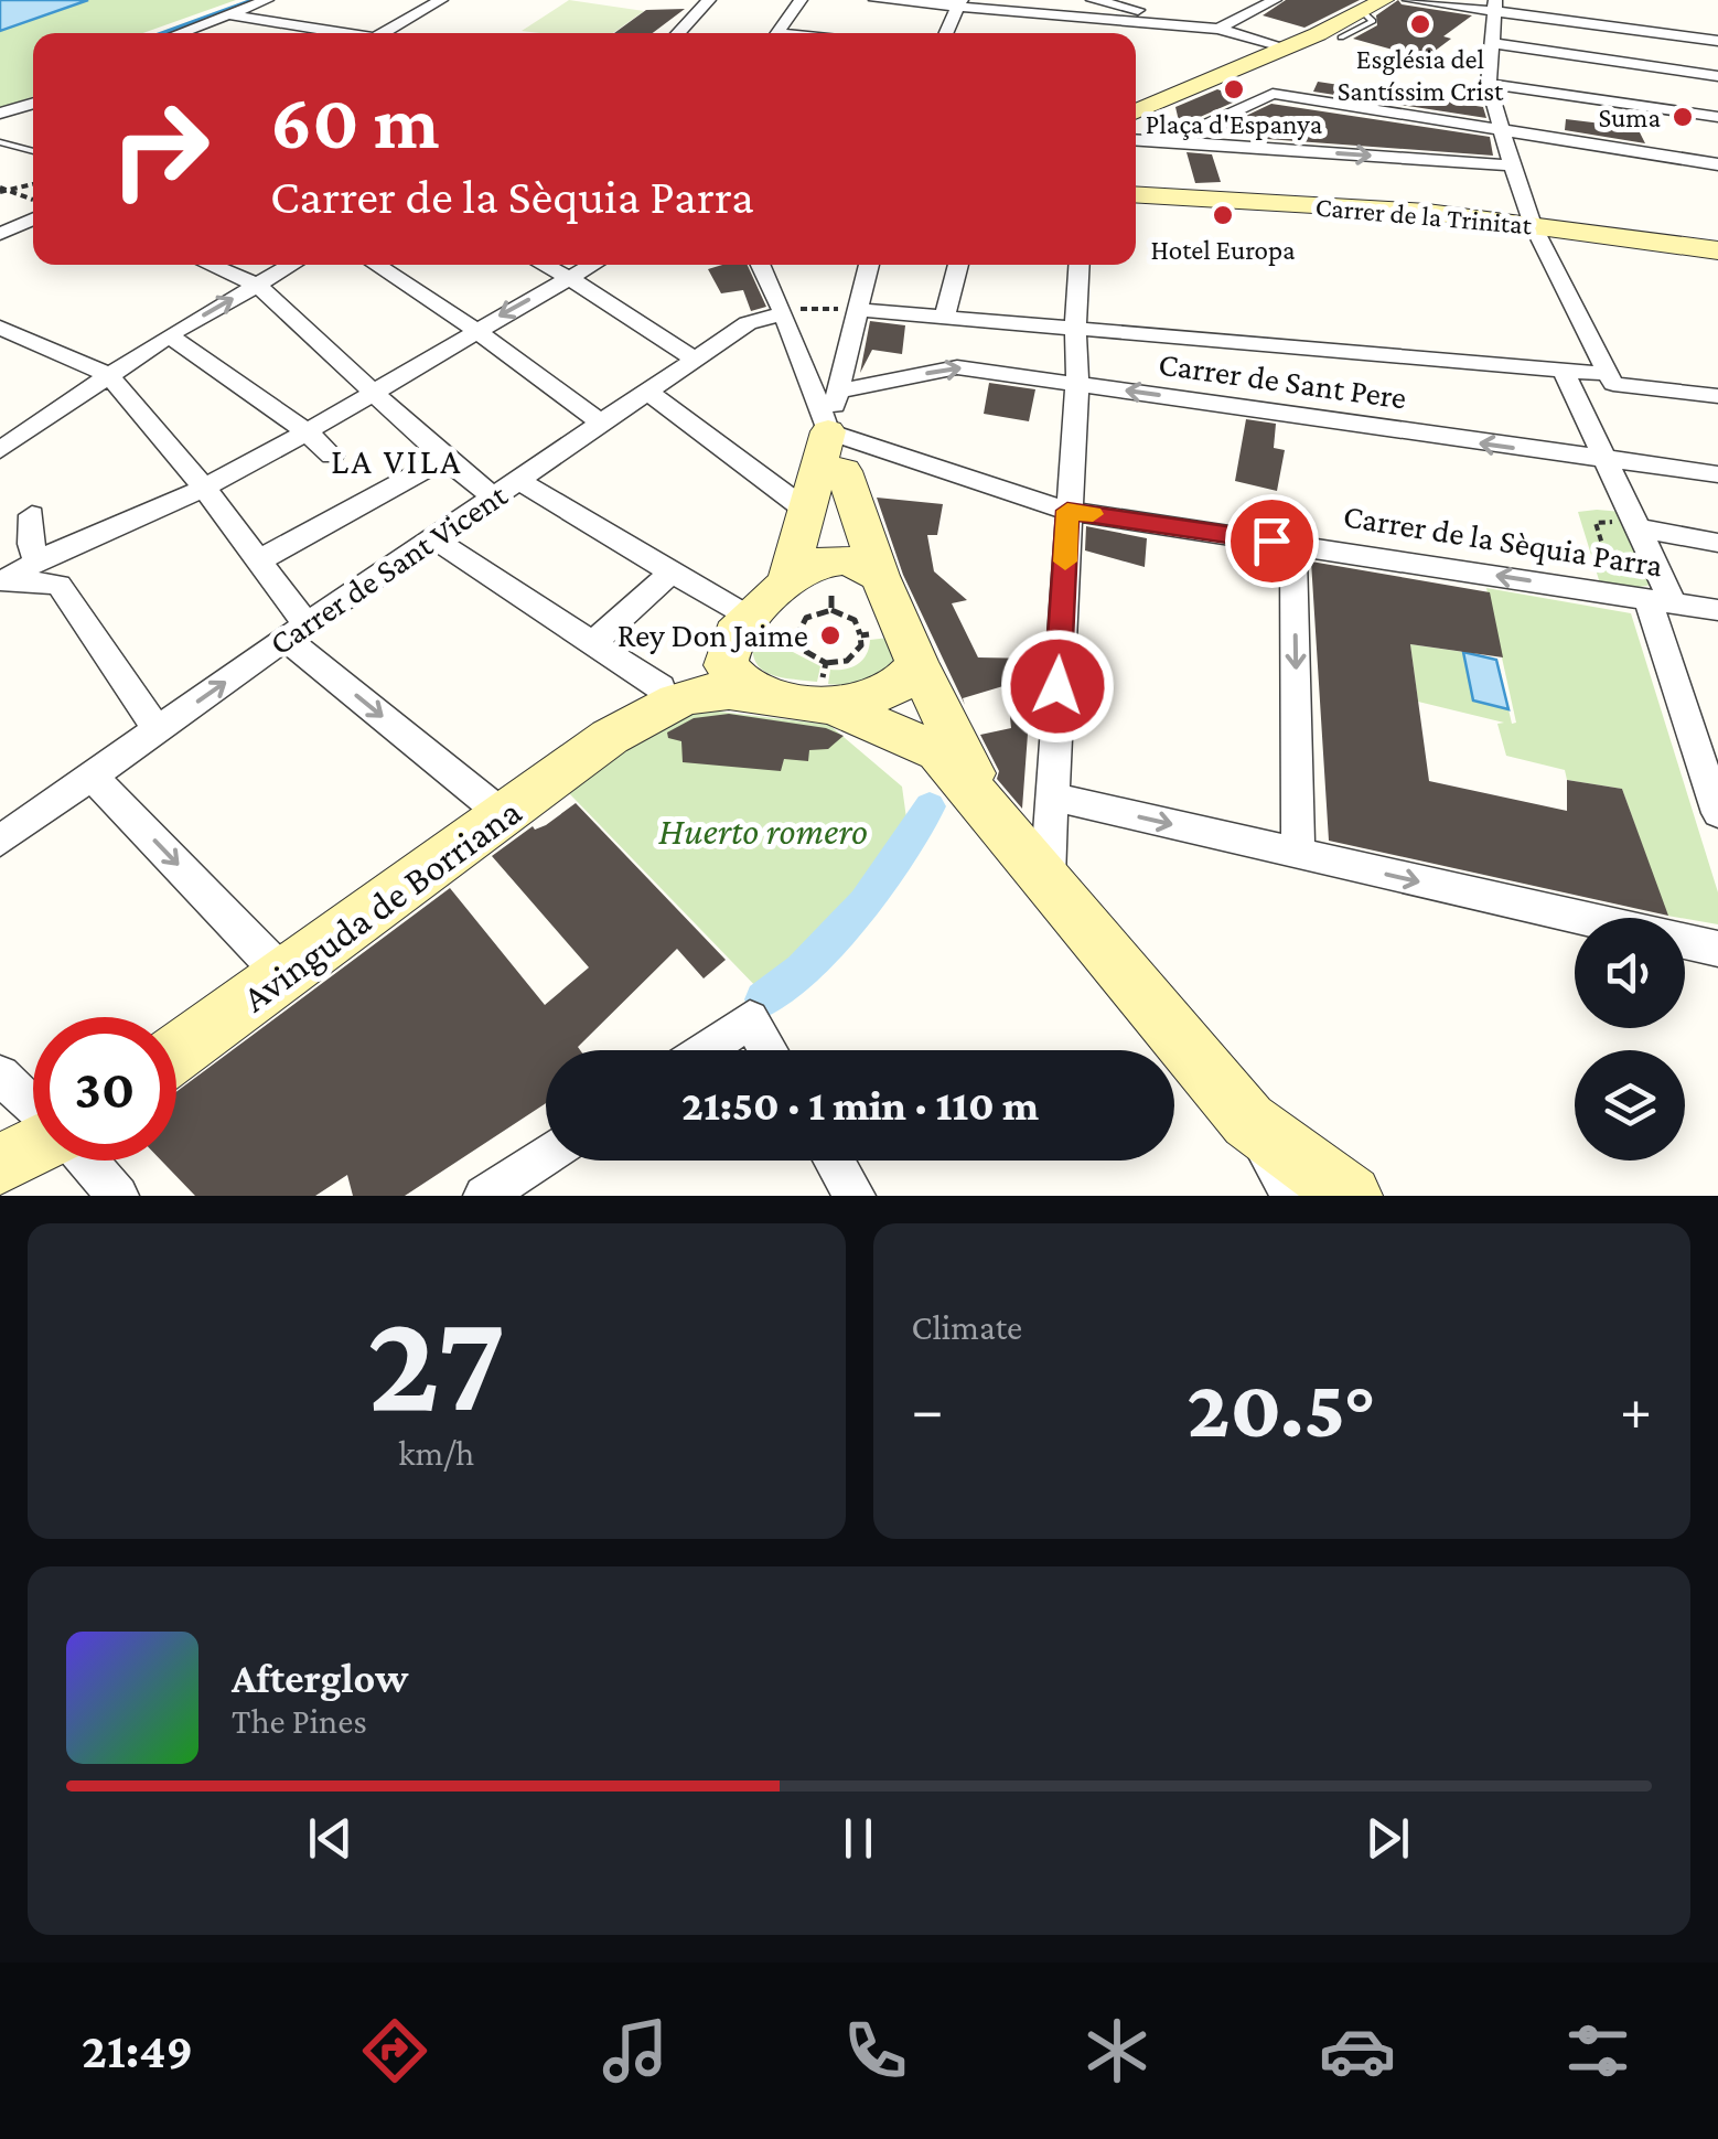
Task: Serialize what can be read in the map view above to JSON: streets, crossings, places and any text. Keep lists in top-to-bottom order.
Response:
{
  "streets": {
    "street": [
      "Carrer de la Trinitat",
      "Carrer de Sant Pere",
      "Carrer de la Sèquia Parra",
      "Carrer de Sant Vicent",
      "Avinguda de Borriana"
    ]
  },
  "districts": ["LA VILA"],
  "parks": ["Huerto romero"],
  "places": [
    "Església del Santíssim Crist",
    "Plaça d'Espanya",
    "Suma",
    "Hotel Europa",
    "Rey Don Jaime"
  ],
  "page": {
    "turn": ["60 m", "Carrer de la Sèquia Parra"],
    "limit": "30",
    "trip": "21:50 · 1 min · 110 m",
    "tile": [
      ["27", "km/h"],
      "Climate"
    ],
    "heat": ["−", "20.5°", "+"],
    "song": ["Afterglow", "The Pines"],
    "tabs": "21:49"
  }
}
